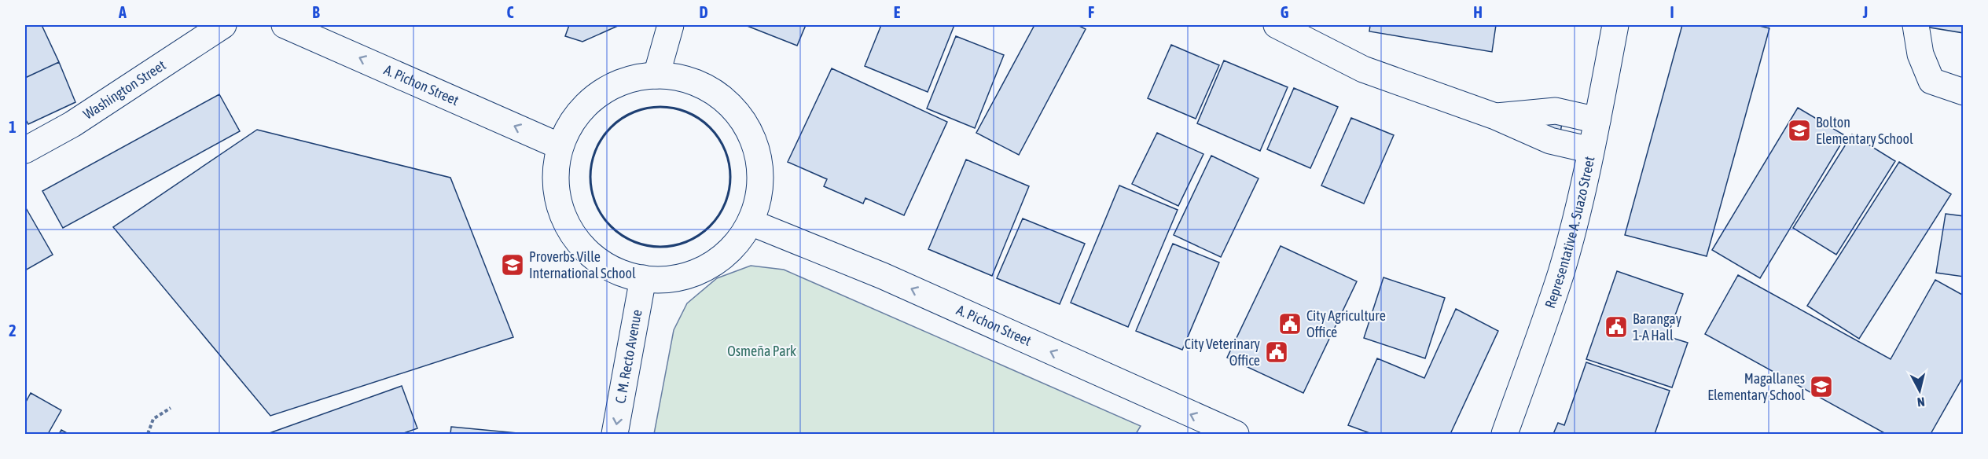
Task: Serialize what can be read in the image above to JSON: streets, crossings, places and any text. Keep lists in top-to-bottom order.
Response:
{
  "streets": {
    "main road": [
      "A. Pichon Street",
      "Washington Street",
      "Representative A. Suazo Street",
      "C. M. Recto Avenue"
    ]
  },
  "one_way": ["A. Pichon Street", "C. M. Recto Avenue"],
  "parks": ["Osmeña Park"],
  "places": {
    "school or university": ["Bolton Elementary School", "Proverbs Ville International School", "Magallanes Elementary School"],
    "public building": ["City Agriculture Office", "Barangay 1-A Hall", "City Veterinary Office"]
  },
  "north": "bottom",
  "grid": {
    "columns": [
      "A",
      "B",
      "C",
      "D",
      "E",
      "F",
      "G",
      "H",
      "I",
      "J"
    ],
    "rows": ["1", "2"]
  }
}
